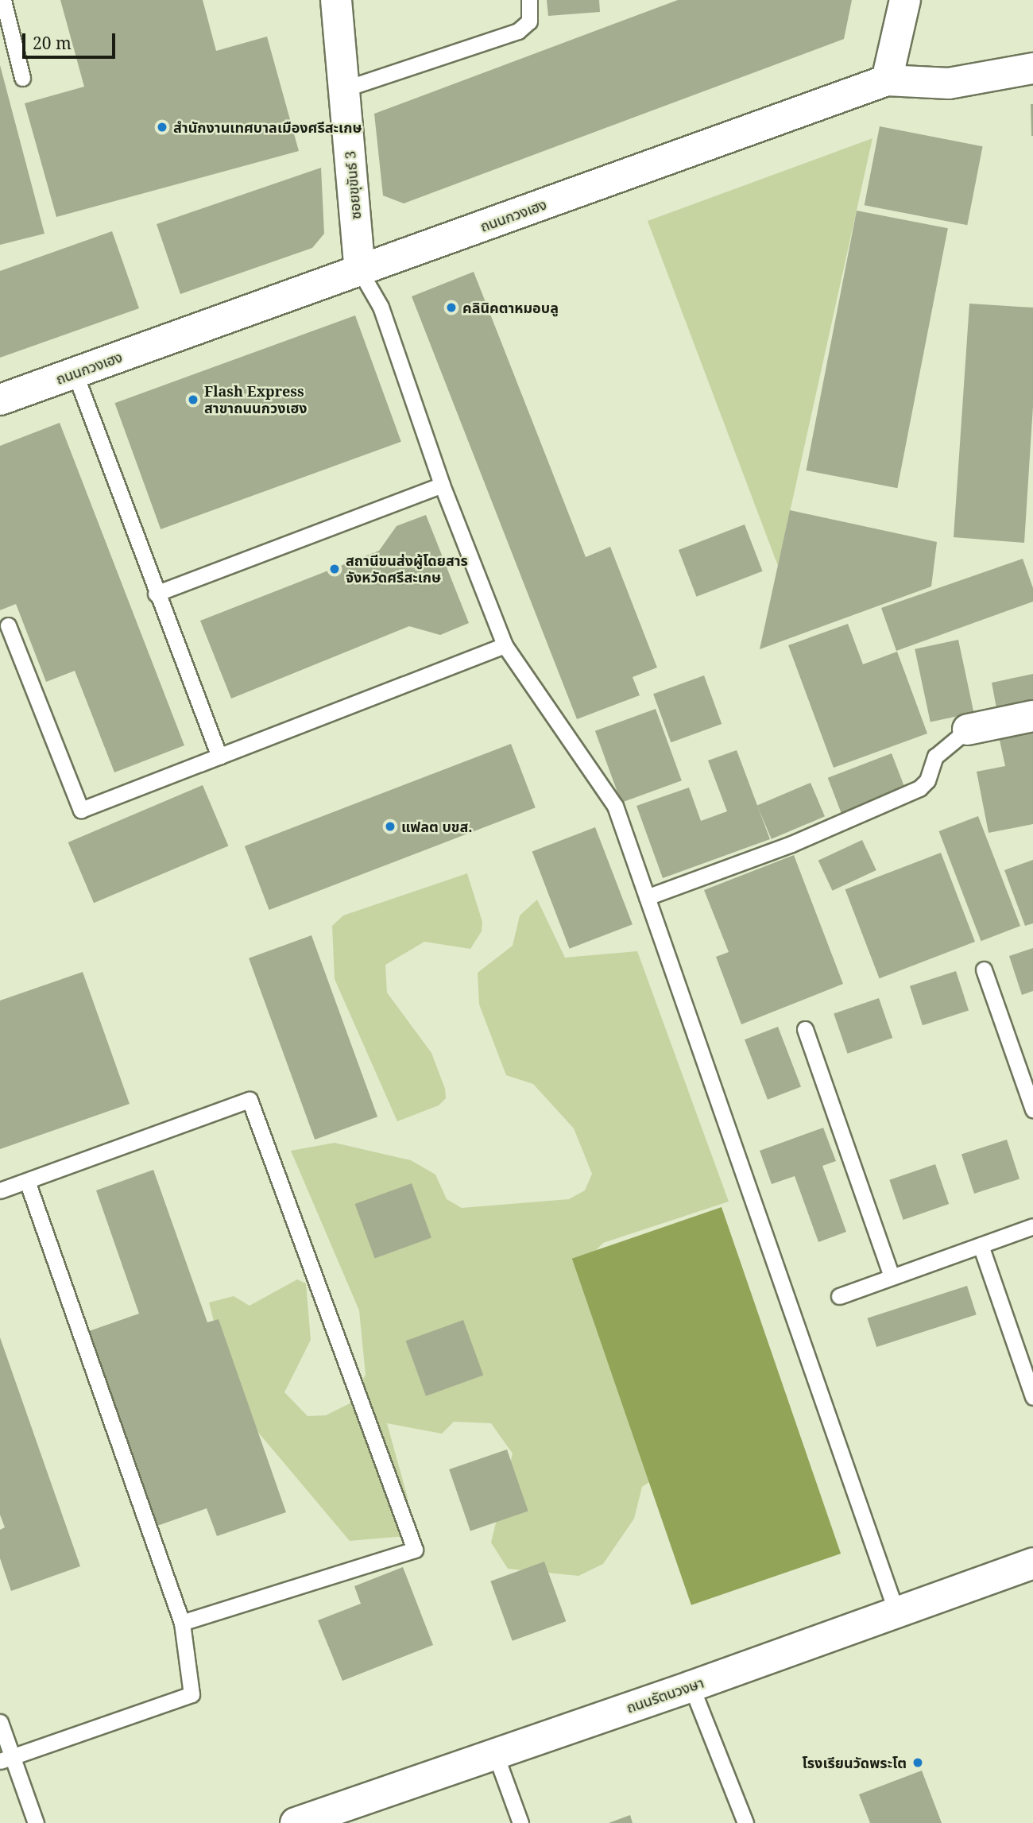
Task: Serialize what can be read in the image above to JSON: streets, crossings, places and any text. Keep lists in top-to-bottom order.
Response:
{
  "streets": {
    "street": ["ซอยขุขันธ์ 3", "ถนนกวงเฮง", "ถนนรัตนวงษา"]
  },
  "crossings": [
    ["ซอยขุขันธ์ 3", "ถนนกวงเฮง"]
  ],
  "places": [
    "สำนักงานเทศบาลเมืองศรีสะเกษ",
    "คลินิคตาหมอบลู",
    "Flash Express สาขาถนนกวงเฮง",
    "สถานีขนส่งผู้โดยสาร จังหวัดศรีสะเกษ",
    "แฟลต บขส.",
    "โรงเรียนวัดพระโต"
  ],
  "scale_bar": "20 m"
}
